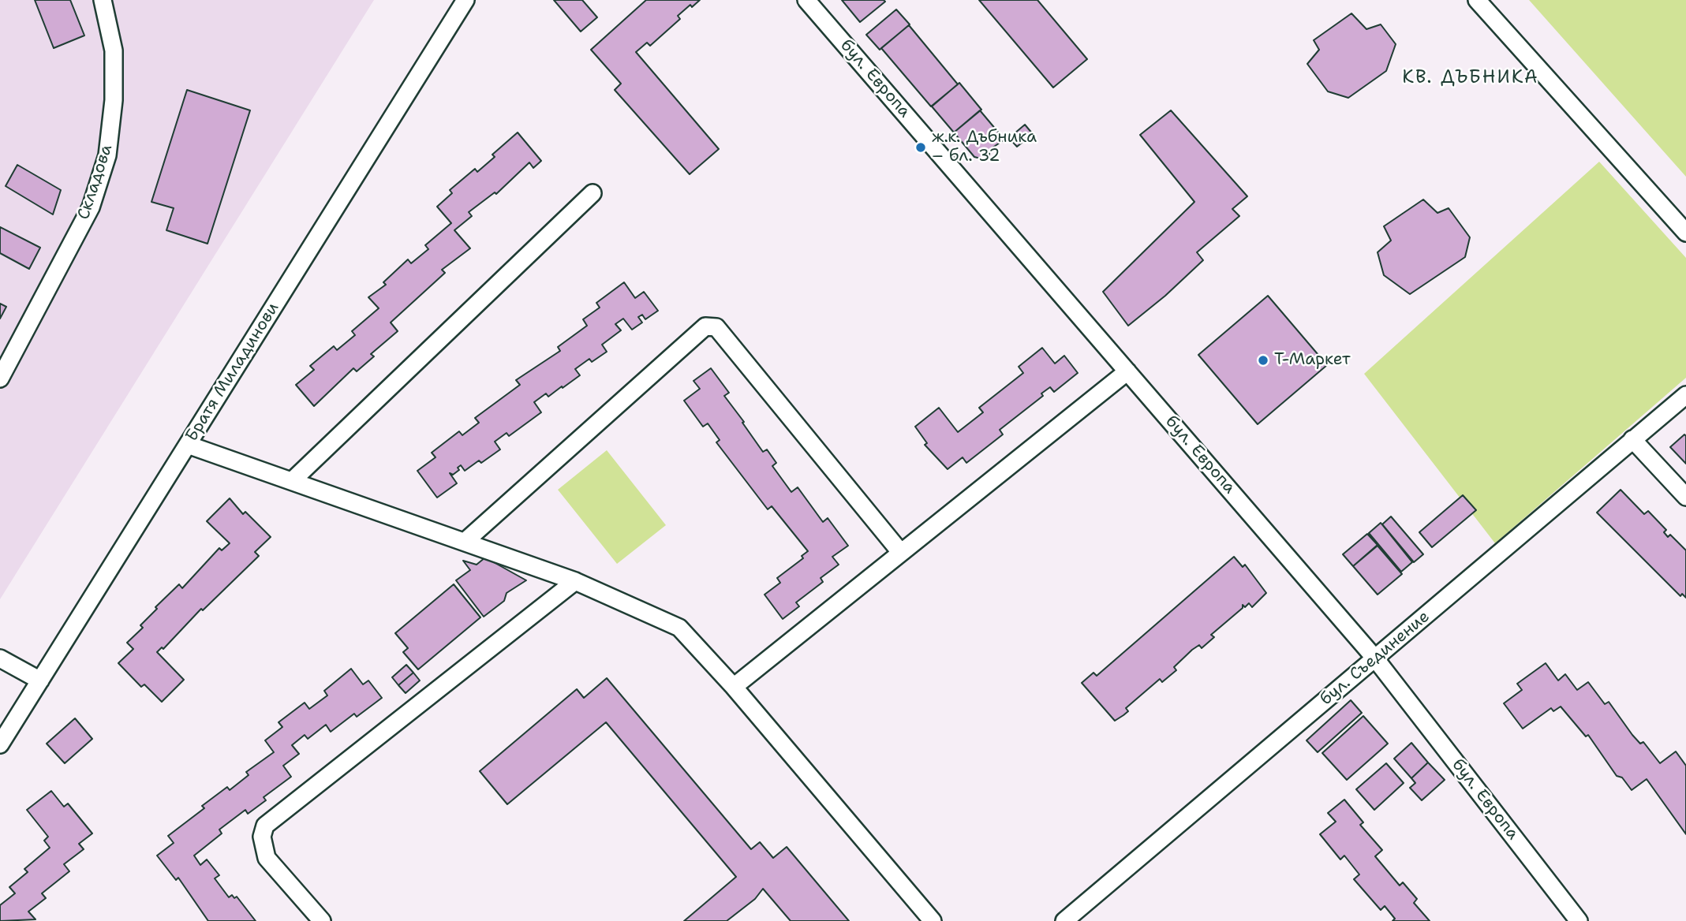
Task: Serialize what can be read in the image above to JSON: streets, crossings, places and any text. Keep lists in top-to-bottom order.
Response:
{
  "streets": {
    "street": [
      "бул. Европа",
      "Складова",
      "Братя Миладинови",
      "бул. Съединение"
    ]
  },
  "crossings": [
    ["бул. Европа", "бул. Съединение"]
  ],
  "districts": ["КВ. ДЪБНИКА"],
  "places": ["ж.к. Дъбника – бл. 32", "Т-Маркет"]
}
